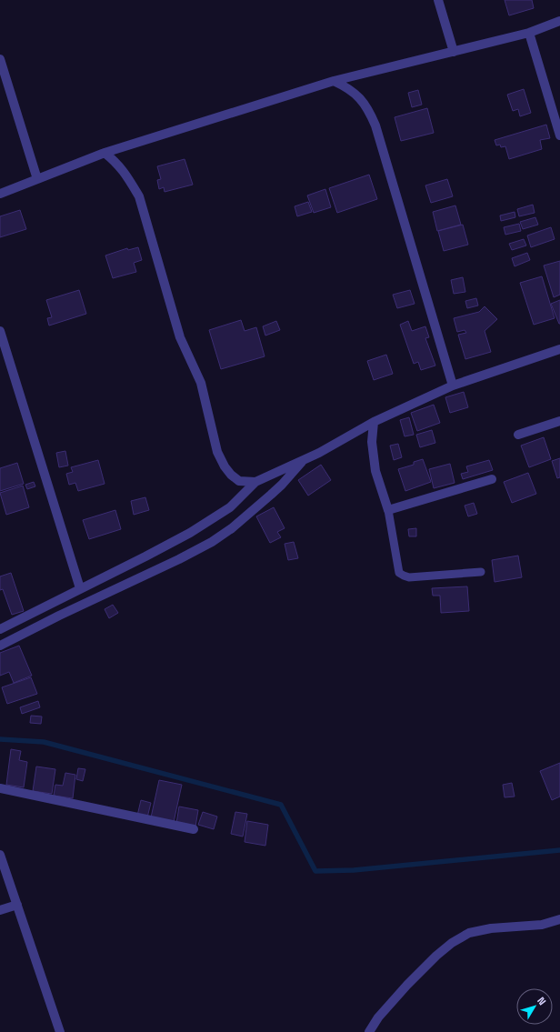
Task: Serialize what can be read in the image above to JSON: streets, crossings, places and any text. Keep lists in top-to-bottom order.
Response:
{
  "north": "top right"
}
